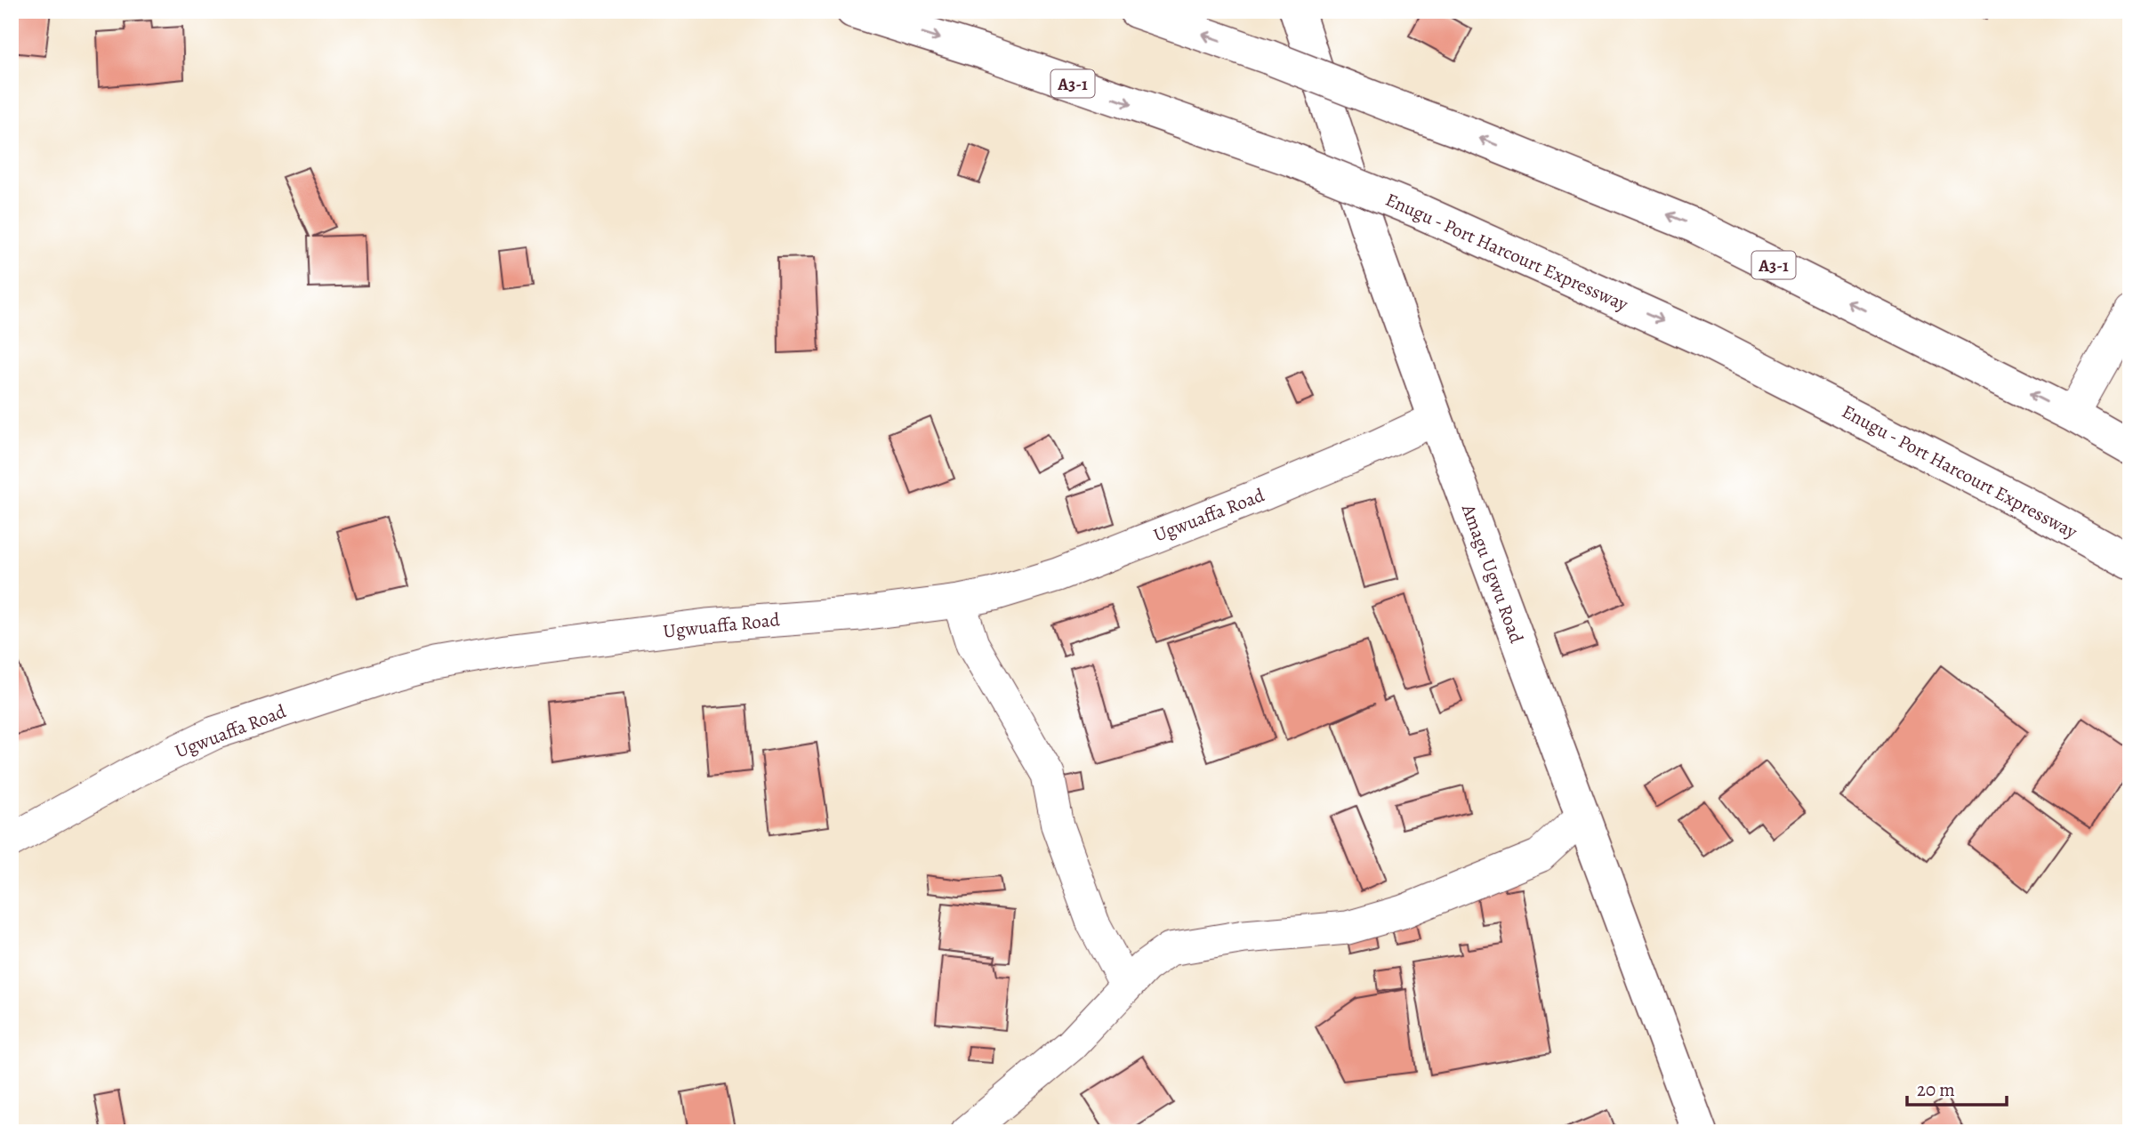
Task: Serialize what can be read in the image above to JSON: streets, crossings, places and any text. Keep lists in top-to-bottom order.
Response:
{
  "streets": {
    "main road": ["A3-1", "Enugu - Port Harcourt Expressway", "Amagu Ugwu Road"],
    "street": ["Ugwuaffa Road"]
  },
  "crossings": [
    ["Ugwuaffa Road", "Amagu Ugwu Road"]
  ],
  "scale_bar": "20 m"
}
